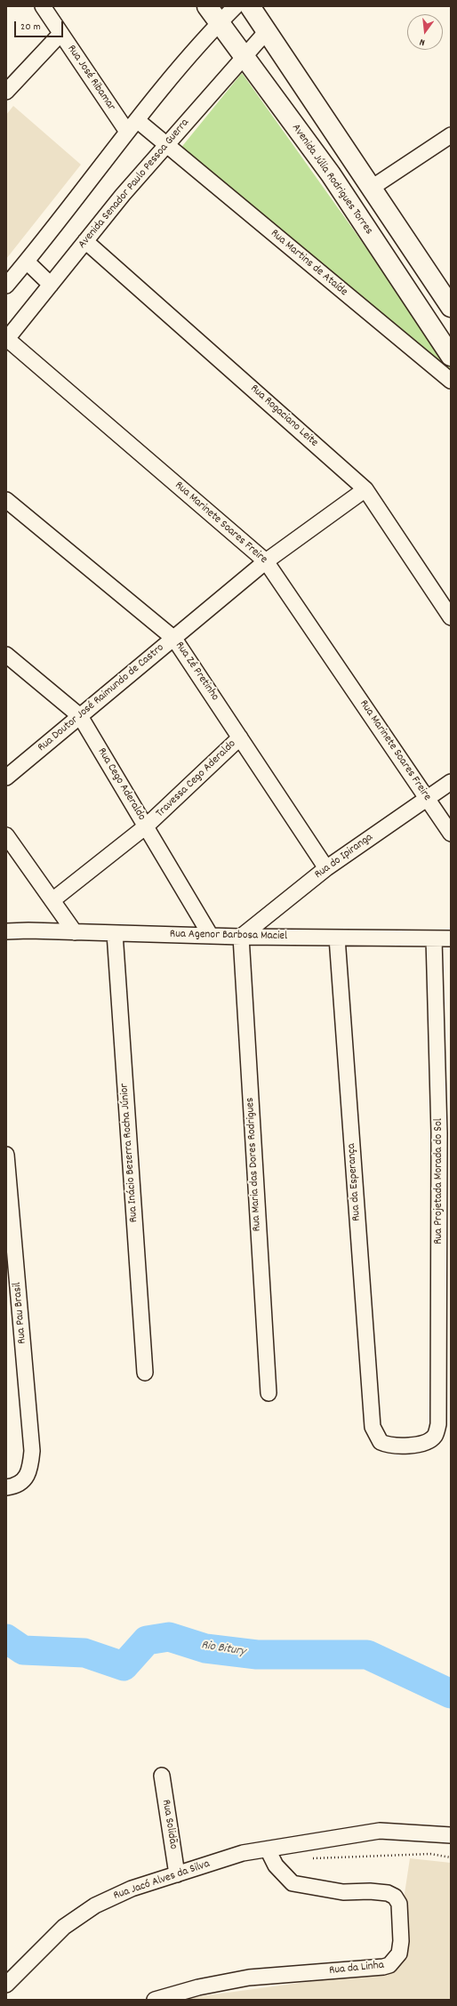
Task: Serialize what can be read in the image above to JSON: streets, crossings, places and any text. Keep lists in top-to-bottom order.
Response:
{
  "streets": {
    "main road": ["Avenida Júlia Rodrigues Torres"],
    "street": [
      "Rua José Ribamar",
      "Avenida Senador Paulo Pessoa Guerra",
      "Rua Martins de Ataíde",
      "Rua Rogaciano Leite",
      "Rua Marinete Soares Freire",
      "Rua Zé Pretinho",
      "Rua Doutor José Raimundo de Castro",
      "Travessa Cego Aderaldo",
      "Rua Cego Aderaldo",
      "Rua do Ipiranga",
      "Rua Agenor Barbosa Maciel",
      "Rua Inácio Bezerra Rocha Júnior",
      "Rua Maria das Dores Rodrigues",
      "Rua Projetada Morada do Sol",
      "Rua da Esperança",
      "Rua Pau Brasil",
      "Rua Solidão",
      "Rua Jacó Alves da Silva",
      "Rua da Linha"
    ]
  },
  "crossings": [
    ["Avenida Júlia Rodrigues Torres", "Avenida Senador Paulo Pessoa Guerra"],
    ["Avenida Senador Paulo Pessoa Guerra", "Rua Martins de Ataíde"],
    ["Avenida Senador Paulo Pessoa Guerra", "Rua Rogaciano Leite"],
    ["Avenida Senador Paulo Pessoa Guerra", "Rua Marinete Soares Freire"],
    ["Rua Rogaciano Leite", "Rua Doutor José Raimundo de Castro"],
    ["Rua Marinete Soares Freire", "Rua Doutor José Raimundo de Castro"],
    ["Rua Marinete Soares Freire", "Rua do Ipiranga"],
    ["Rua Zé Pretinho", "Rua Doutor José Raimundo de Castro"],
    ["Rua Zé Pretinho", "Travessa Cego Aderaldo"],
    ["Rua Zé Pretinho", "Rua do Ipiranga"],
    ["Rua Doutor José Raimundo de Castro", "Rua Cego Aderaldo"],
    ["Travessa Cego Aderaldo", "Rua Cego Aderaldo"],
    ["Rua Cego Aderaldo", "Rua Agenor Barbosa Maciel"],
    ["Rua do Ipiranga", "Rua Agenor Barbosa Maciel"],
    ["Rua do Ipiranga", "Rua Maria das Dores Rodrigues"],
    ["Rua Agenor Barbosa Maciel", "Rua Inácio Bezerra Rocha Júnior"],
    ["Rua Agenor Barbosa Maciel", "Rua Maria das Dores Rodrigues"],
    ["Rua Agenor Barbosa Maciel", "Rua Projetada Morada do Sol"],
    ["Rua Agenor Barbosa Maciel", "Rua da Esperança"],
    ["Rua Projetada Morada do Sol", "Rua da Esperança"],
    ["Rua Solidão", "Rua Jacó Alves da Silva"]
  ],
  "water": ["Rio Bitury"],
  "scale_bar": "20 m",
  "north": "bottom"
}
